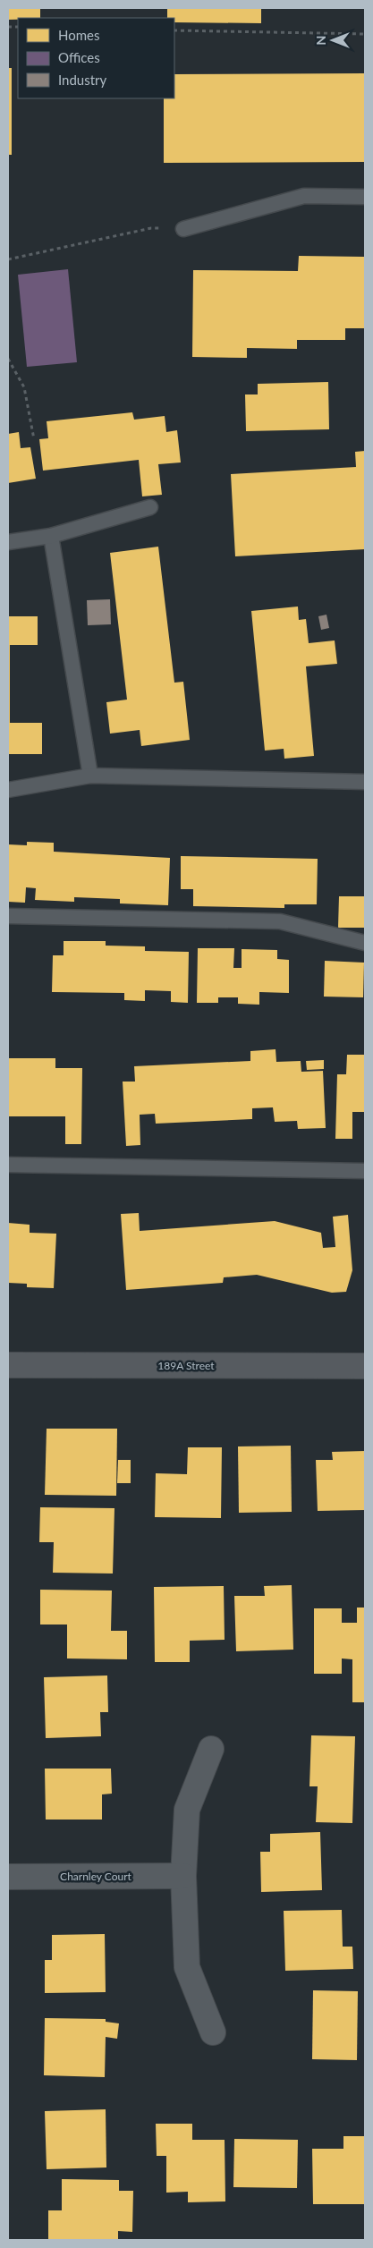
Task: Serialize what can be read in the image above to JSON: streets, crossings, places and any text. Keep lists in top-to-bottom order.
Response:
{
  "streets": {
    "street": ["189A Street", "Charnley Court"]
  },
  "legend": ["Homes", "Offices", "Industry"],
  "north": "left"
}
